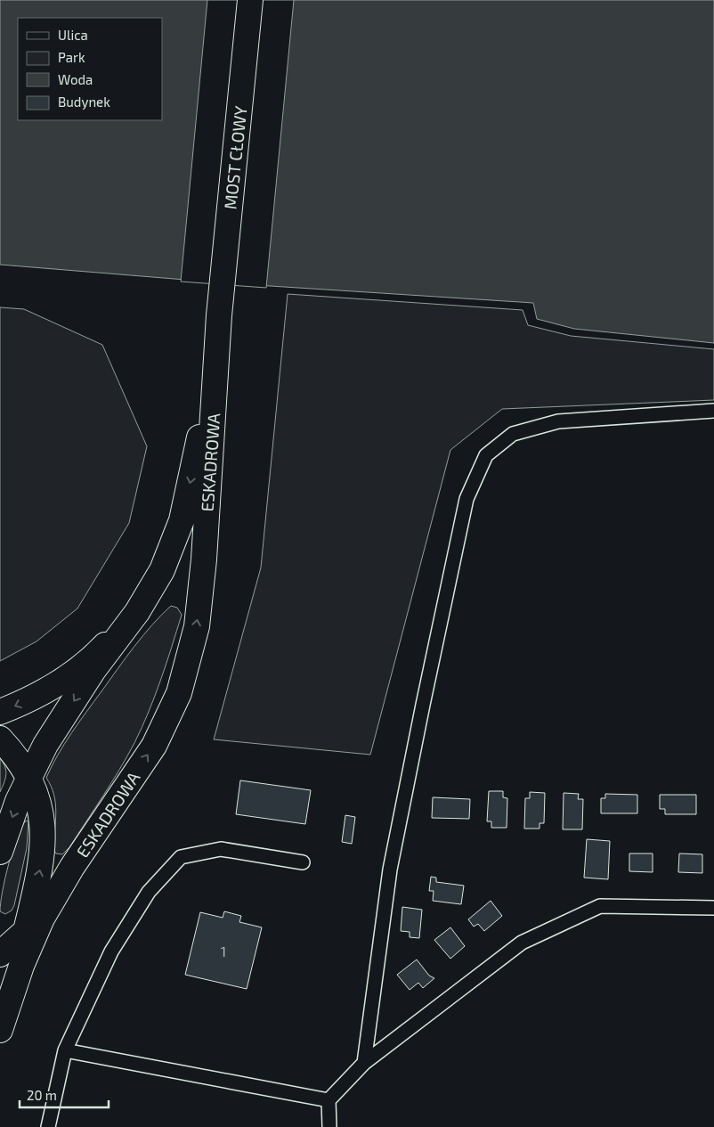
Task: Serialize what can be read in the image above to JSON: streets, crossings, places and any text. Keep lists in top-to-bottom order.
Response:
{
  "streets": {
    "street": ["MOST CŁOWY", "ESKADROWA"]
  },
  "crossings": [
    ["MOST CŁOWY", "ESKADROWA"]
  ],
  "house_numbers": ["1"],
  "legend": [
    "Ulica",
    "Park",
    "Woda",
    "Budynek"
  ],
  "scale_bar": "20 m"
}
